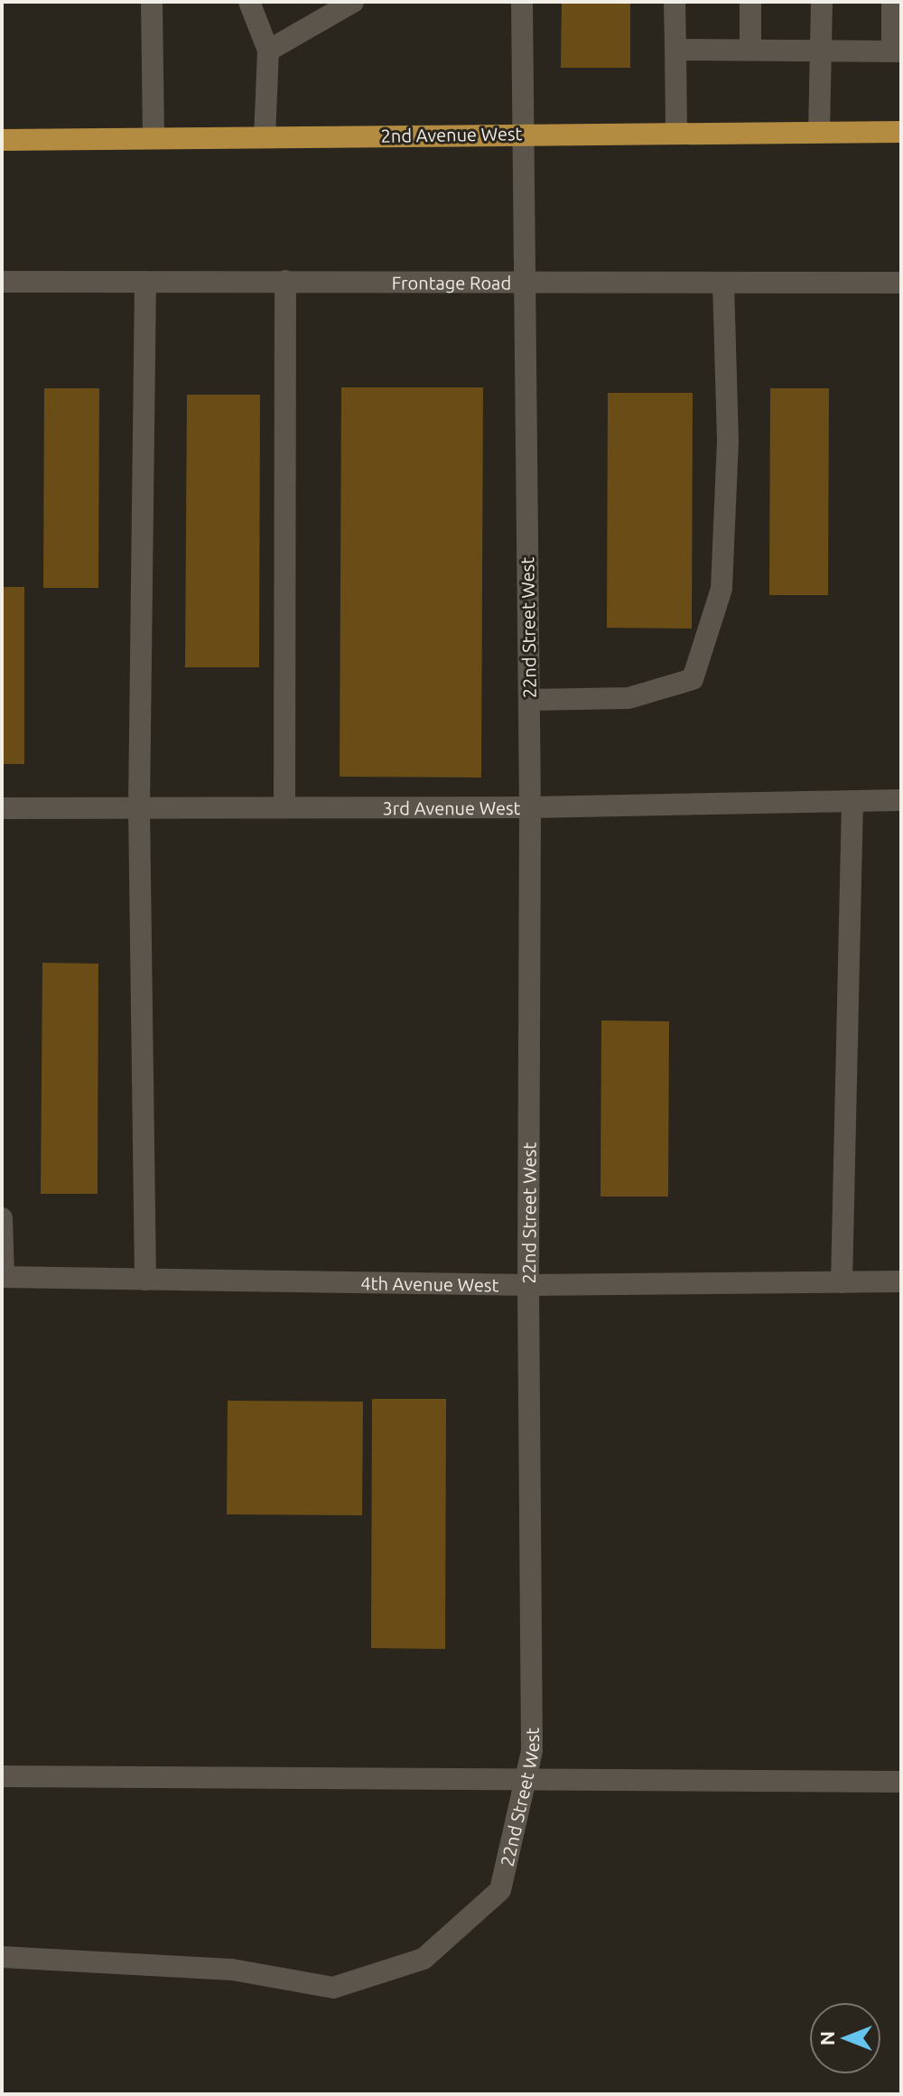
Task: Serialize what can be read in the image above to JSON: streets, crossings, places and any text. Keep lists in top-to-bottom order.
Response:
{
  "streets": {
    "main road": ["2nd Avenue West"],
    "street": [
      "Frontage Road",
      "22nd Street West",
      "3rd Avenue West",
      "4th Avenue West"
    ]
  },
  "crossings": [
    ["2nd Avenue West", "22nd Street West"],
    ["Frontage Road", "22nd Street West"],
    ["22nd Street West", "3rd Avenue West"],
    ["22nd Street West", "4th Avenue West"]
  ],
  "north": "left"
}
